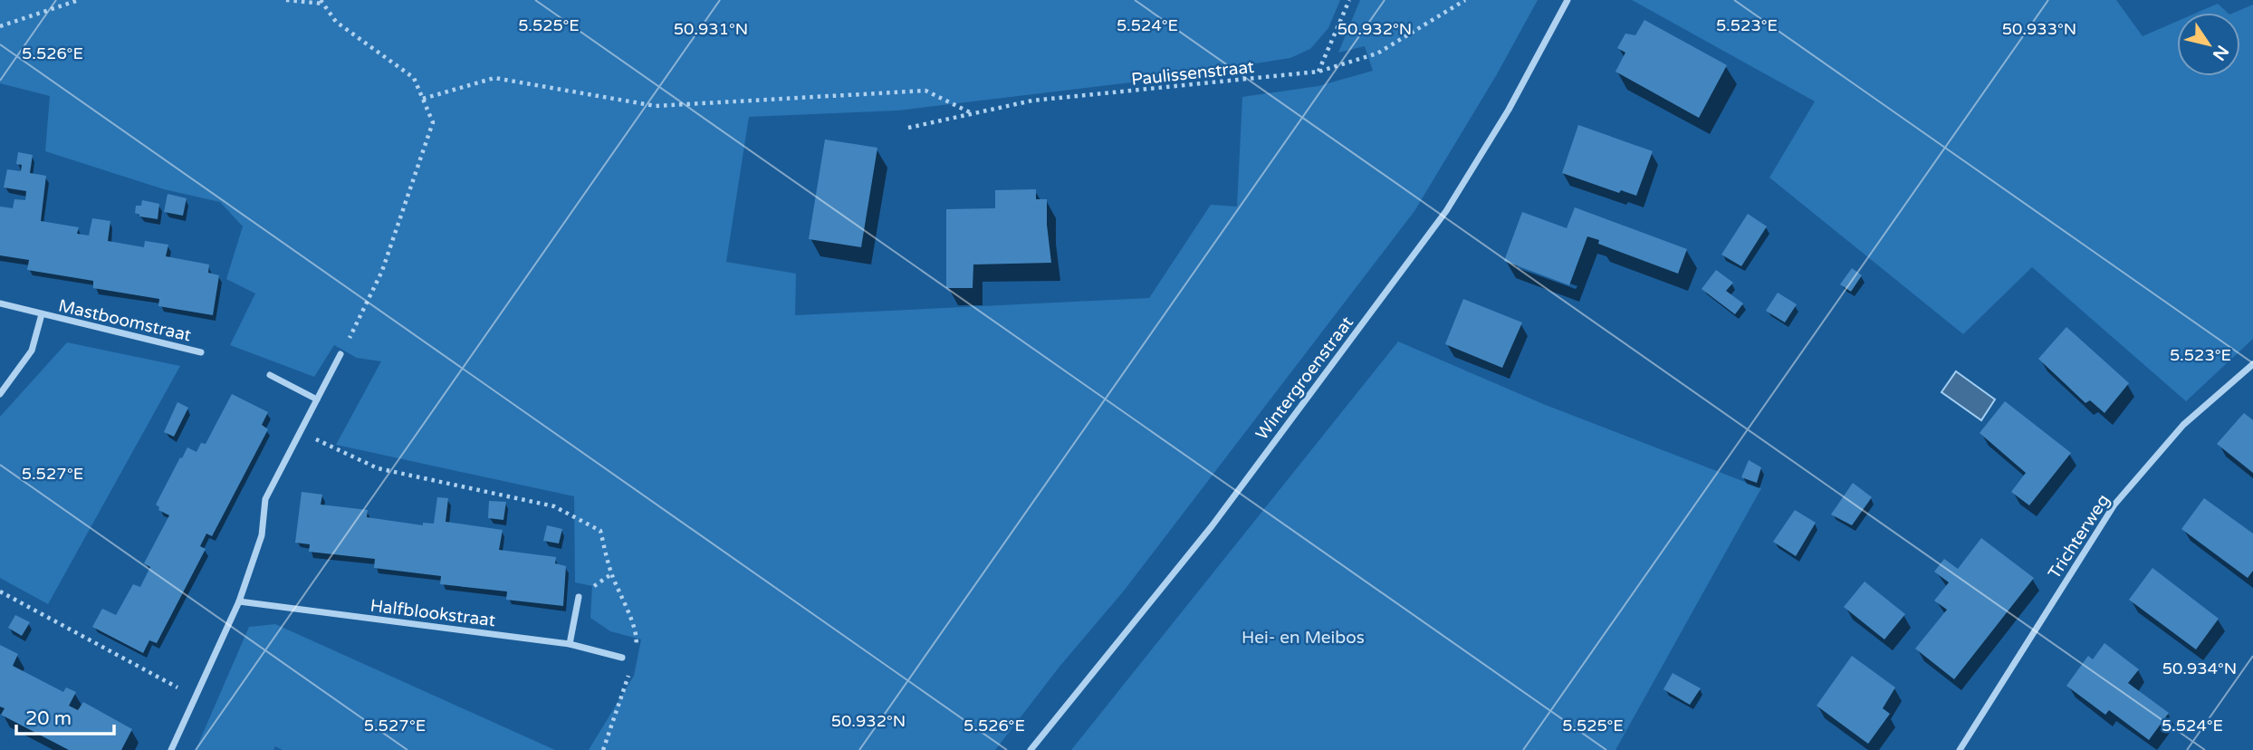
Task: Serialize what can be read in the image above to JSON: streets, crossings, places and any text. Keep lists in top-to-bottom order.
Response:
{
  "streets": {
    "street": [
      "Mastboomstraat",
      "Wintergroenstraat",
      "Trichterweg",
      "Halfblookstraat"
    ],
    "path": ["Paulissenstraat"]
  },
  "parks": ["Hei- en Meibos"],
  "scale_bar": "20 m",
  "north": "bottom right",
  "coordinates": [
    "5.523°E",
    "5.525°E",
    "5.524°E",
    "50.931°N",
    "50.932°N",
    "50.933°N",
    "5.526°E",
    "5.527°E",
    "50.934°N"
  ]
}
